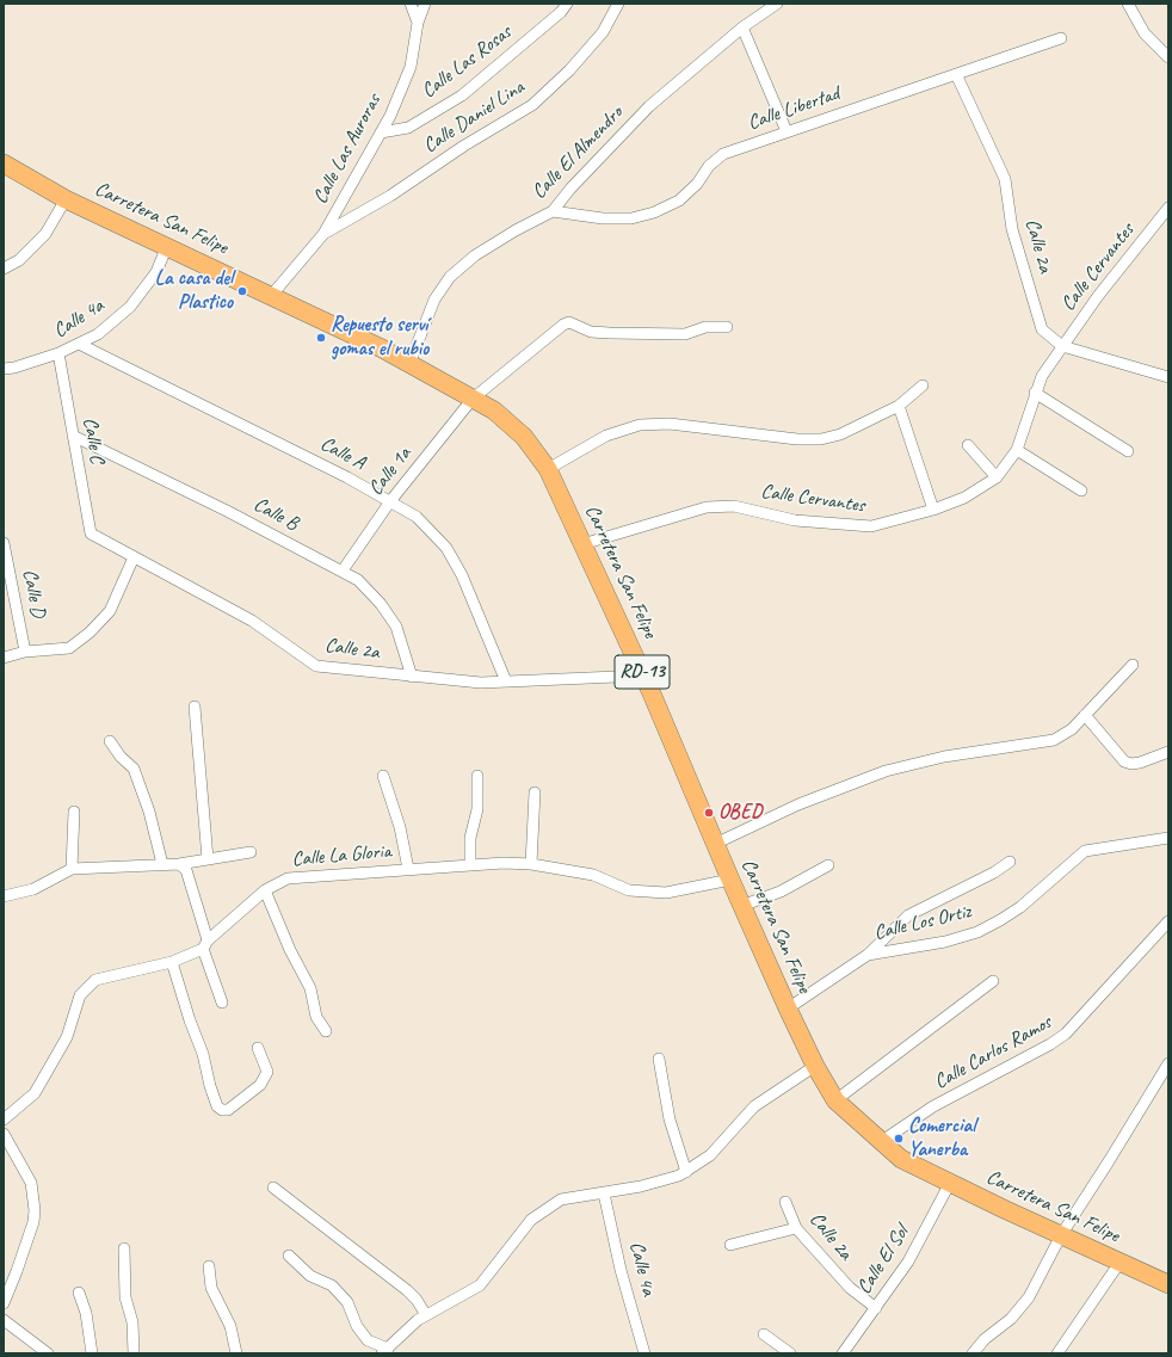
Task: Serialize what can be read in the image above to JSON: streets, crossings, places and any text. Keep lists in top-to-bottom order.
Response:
{
  "streets": {
    "main road": ["Carretera San Felipe", "RD-13"],
    "street": [
      "Calle Las Rosas",
      "Calle Libertad",
      "Calle Daniel Lina",
      "Calle Las Auroras",
      "Calle El Almendro",
      "Calle 2a",
      "Calle Cervantes",
      "Calle 4a",
      "Calle C",
      "Calle A",
      "Calle 1a",
      "Calle B",
      "Calle D",
      "Calle La Gloria",
      "Calle Los Ortiz",
      "Calle Carlos Ramos",
      "Calle El Sol"
    ]
  },
  "crossings": [
    ["Calle Las Rosas", "Calle Las Auroras"],
    ["Calle Libertad", "Calle El Almendro"],
    ["Calle Libertad", "Calle 2a"],
    ["Calle Daniel Lina", "Calle Las Auroras"],
    ["Calle Las Auroras", "Carretera San Felipe"],
    ["Calle El Almendro", "Carretera San Felipe"],
    ["Carretera San Felipe", "Calle 2a"],
    ["Carretera San Felipe", "Calle Cervantes"],
    ["Carretera San Felipe", "Calle 4a"],
    ["Carretera San Felipe", "Calle 1a"],
    ["Carretera San Felipe", "Calle La Gloria"],
    ["Carretera San Felipe", "Calle Los Ortiz"],
    ["Carretera San Felipe", "Calle Carlos Ramos"],
    ["Carretera San Felipe", "Calle El Sol"],
    ["Calle 2a", "Calle Cervantes"],
    ["Calle 2a", "Calle C"],
    ["Calle 2a", "Calle A"],
    ["Calle 2a", "Calle B"],
    ["Calle 2a", "Calle El Sol"],
    ["Calle 4a", "Calle C"],
    ["Calle 4a", "Calle A"],
    ["Calle C", "Calle B"],
    ["Calle A", "Calle 1a"],
    ["Calle 1a", "Calle B"]
  ],
  "places": [
    "La casa del Plastico",
    "Repuesto serví gomas el rubio",
    "OBED",
    "Comercial Yanerba"
  ]
}
